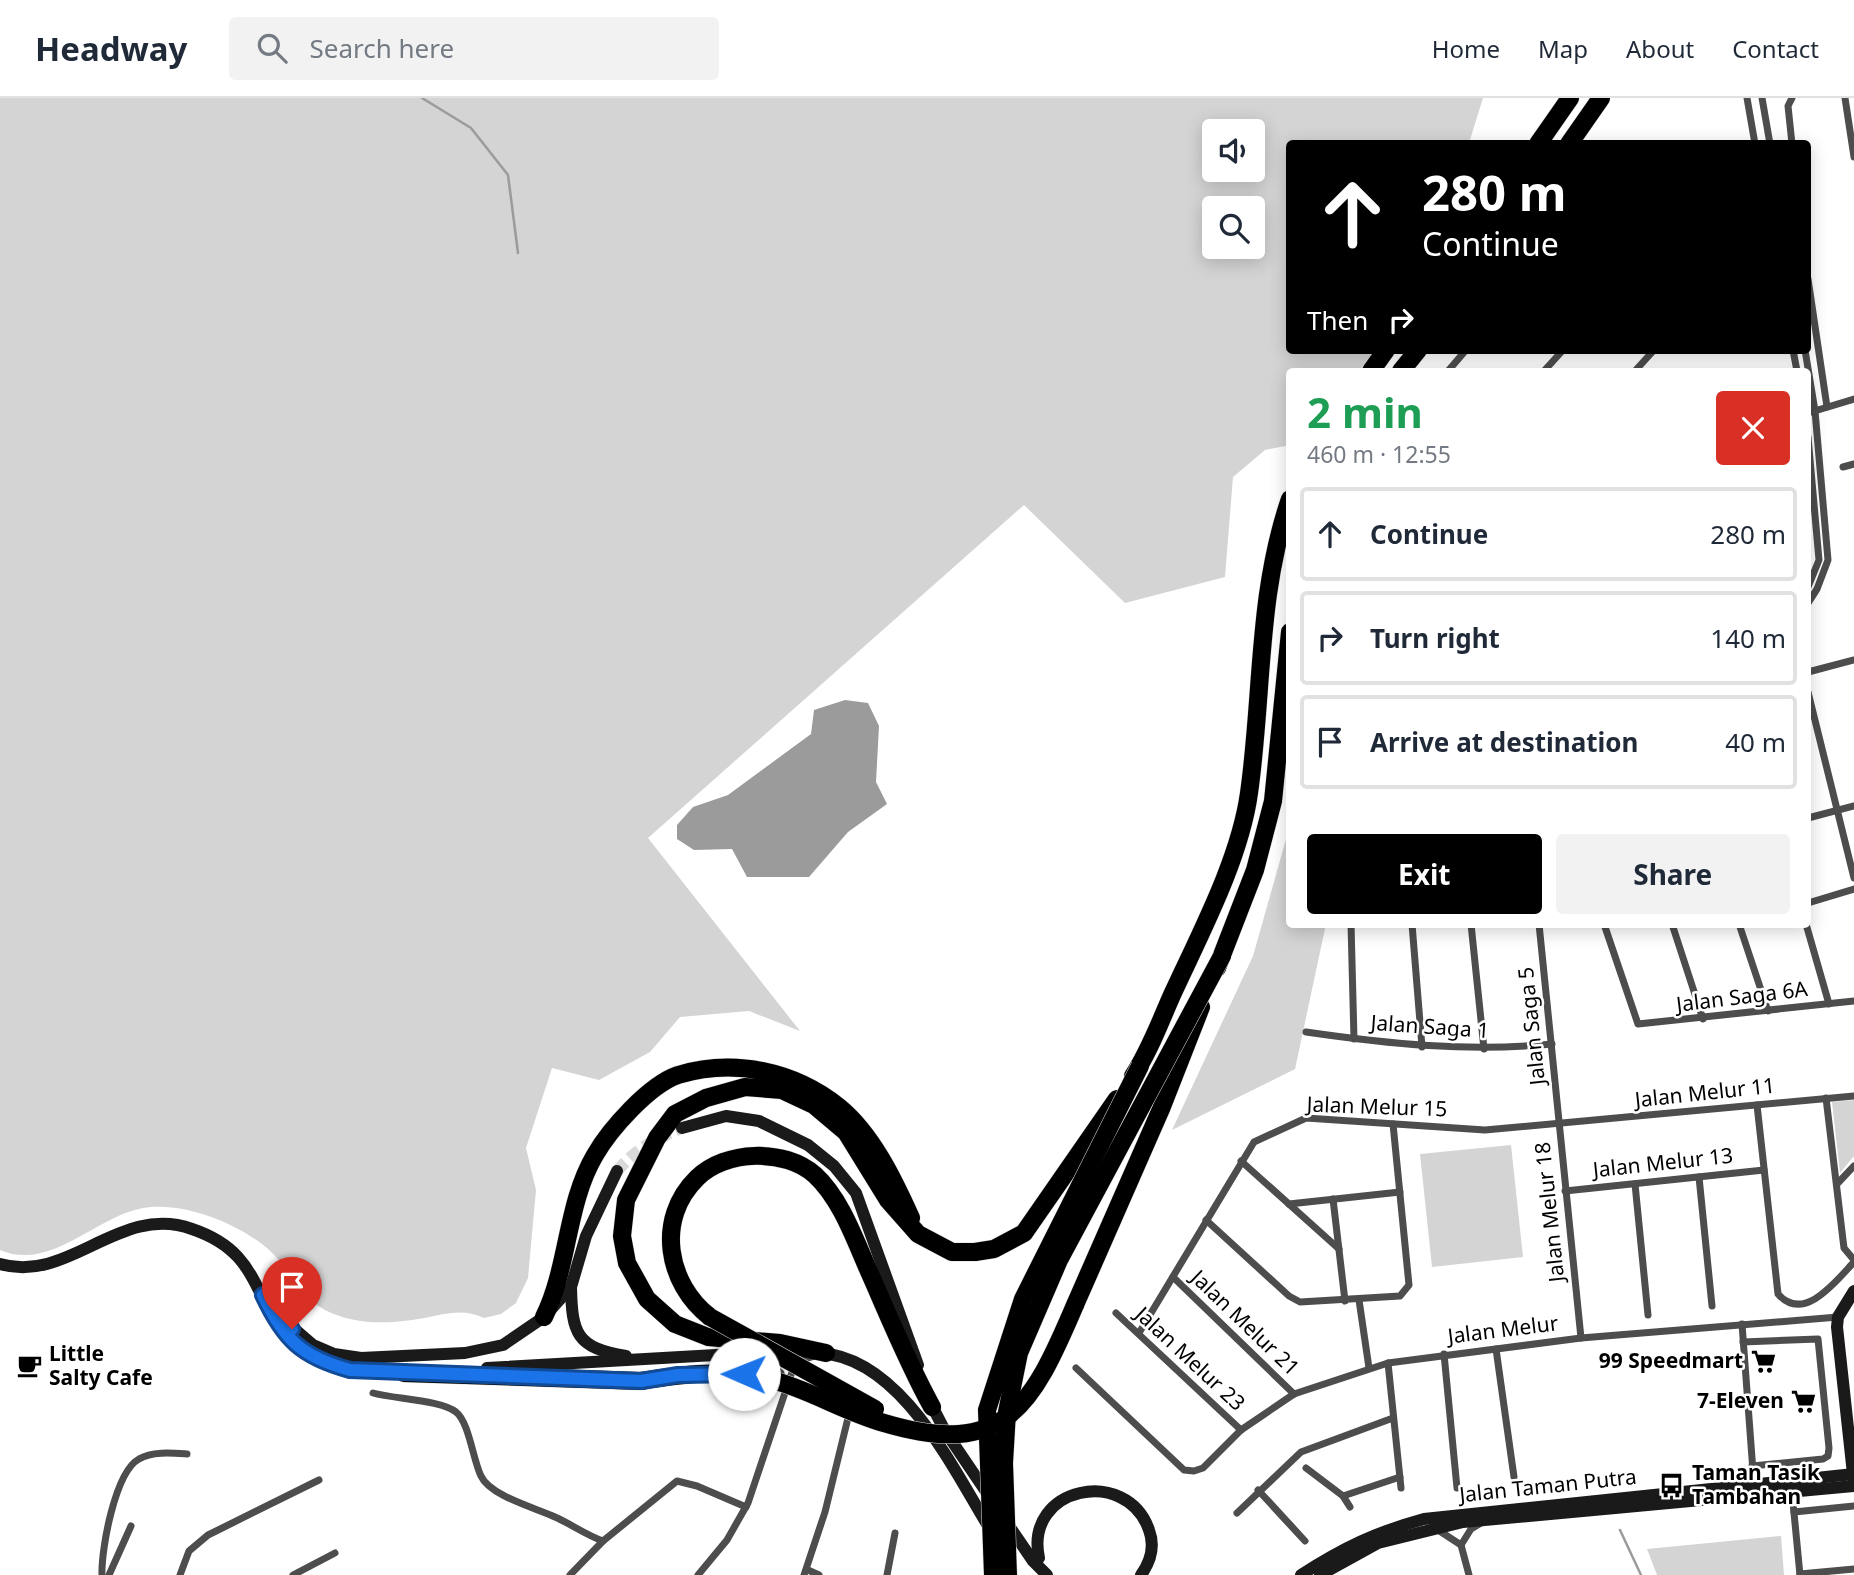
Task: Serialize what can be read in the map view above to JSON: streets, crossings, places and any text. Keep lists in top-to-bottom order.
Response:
{
  "streets": {
    "street": [
      "Jalan Saga 6A",
      "Jalan Saga 5",
      "Jalan Saga 1",
      "Jalan Melur 11",
      "Jalan Melur 15",
      "Jalan Melur 13",
      "Jalan Melur 18",
      "Jalan Melur 21",
      "Jalan Melur",
      "Jalan Melur 23",
      "Jalan Taman Putra"
    ]
  },
  "crossings": [
    ["Jalan Saga 5", "Jalan Saga 1"],
    ["Jalan Saga 5", "Jalan Melur 11"],
    ["Jalan Saga 5", "Jalan Melur 15"],
    ["Jalan Saga 5", "Jalan Melur 18"],
    ["Jalan Melur 11", "Jalan Melur 15"],
    ["Jalan Melur 11", "Jalan Melur 18"],
    ["Jalan Melur 15", "Jalan Melur 18"],
    ["Jalan Melur 15", "Jalan Melur 21"],
    ["Jalan Melur 15", "Jalan Melur 23"],
    ["Jalan Melur 13", "Jalan Melur 18"],
    ["Jalan Melur 18", "Jalan Melur"],
    ["Jalan Melur 21", "Jalan Melur"],
    ["Jalan Melur", "Jalan Melur 23"]
  ],
  "places": {
    "supermarket": ["99 Speedmart", "7-Eleven"],
    "cafe": ["Little Salty Cafe"],
    "bus stop": ["Taman Tasik Tambahan"]
  },
  "page": {
    "header": "Headway",
    "search": "Search here",
    "nav": [
      "Home",
      "Map",
      "About",
      "Contact"
    ],
    "turn": ["280 m", "Continue"],
    "then": "Then",
    "heading": ["2 min", "460 m · 12:55"],
    "list": [
      {
        "name": "Continue",
        "value": "280 m"
      },
      {
        "name": "Turn right",
        "value": "140 m"
      },
      {
        "name": "Arrive at destination",
        "value": "40 m"
      }
    ],
    "buttons": ["Exit", "Share"]
  }
}
